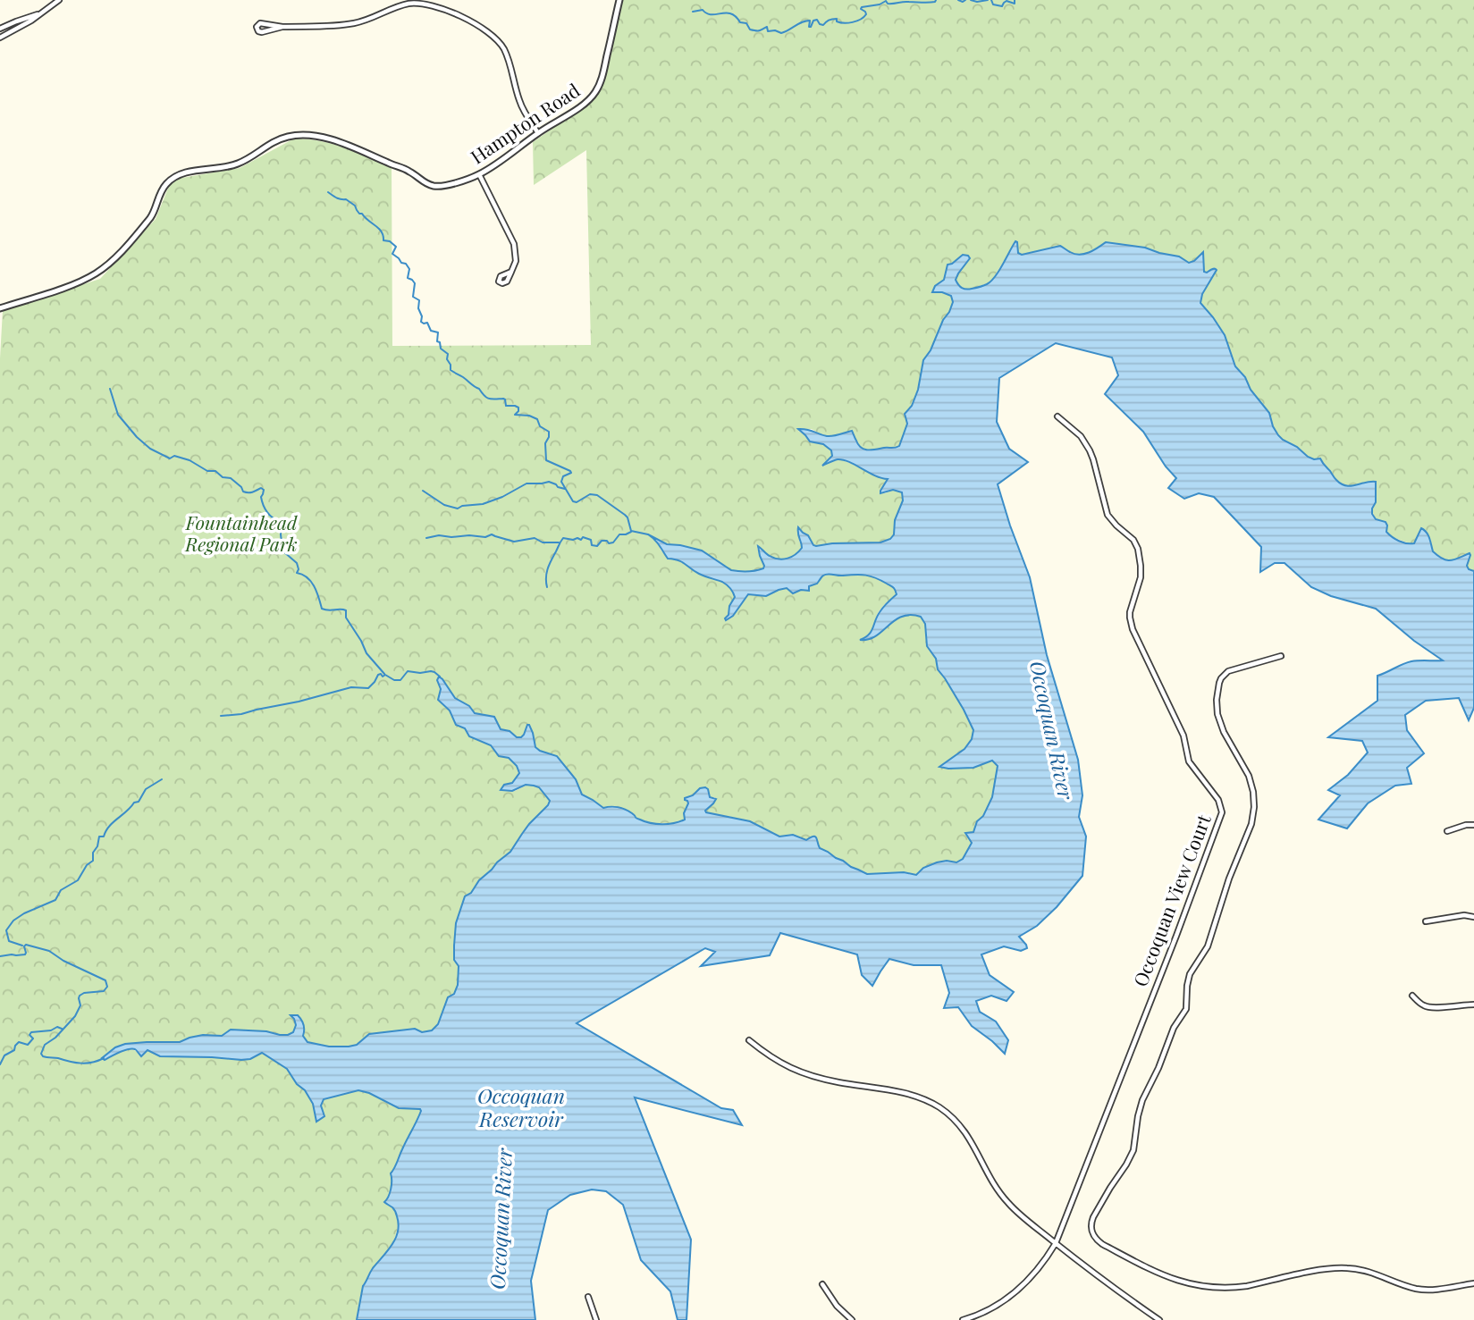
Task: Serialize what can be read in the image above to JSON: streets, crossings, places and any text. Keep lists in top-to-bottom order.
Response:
{
  "streets": {
    "street": ["Hampton Road", "Occoquan View Court"]
  },
  "water": ["Occoquan River", "Occoquan Reservoir"],
  "parks": ["Fountainhead Regional Park"]
}
